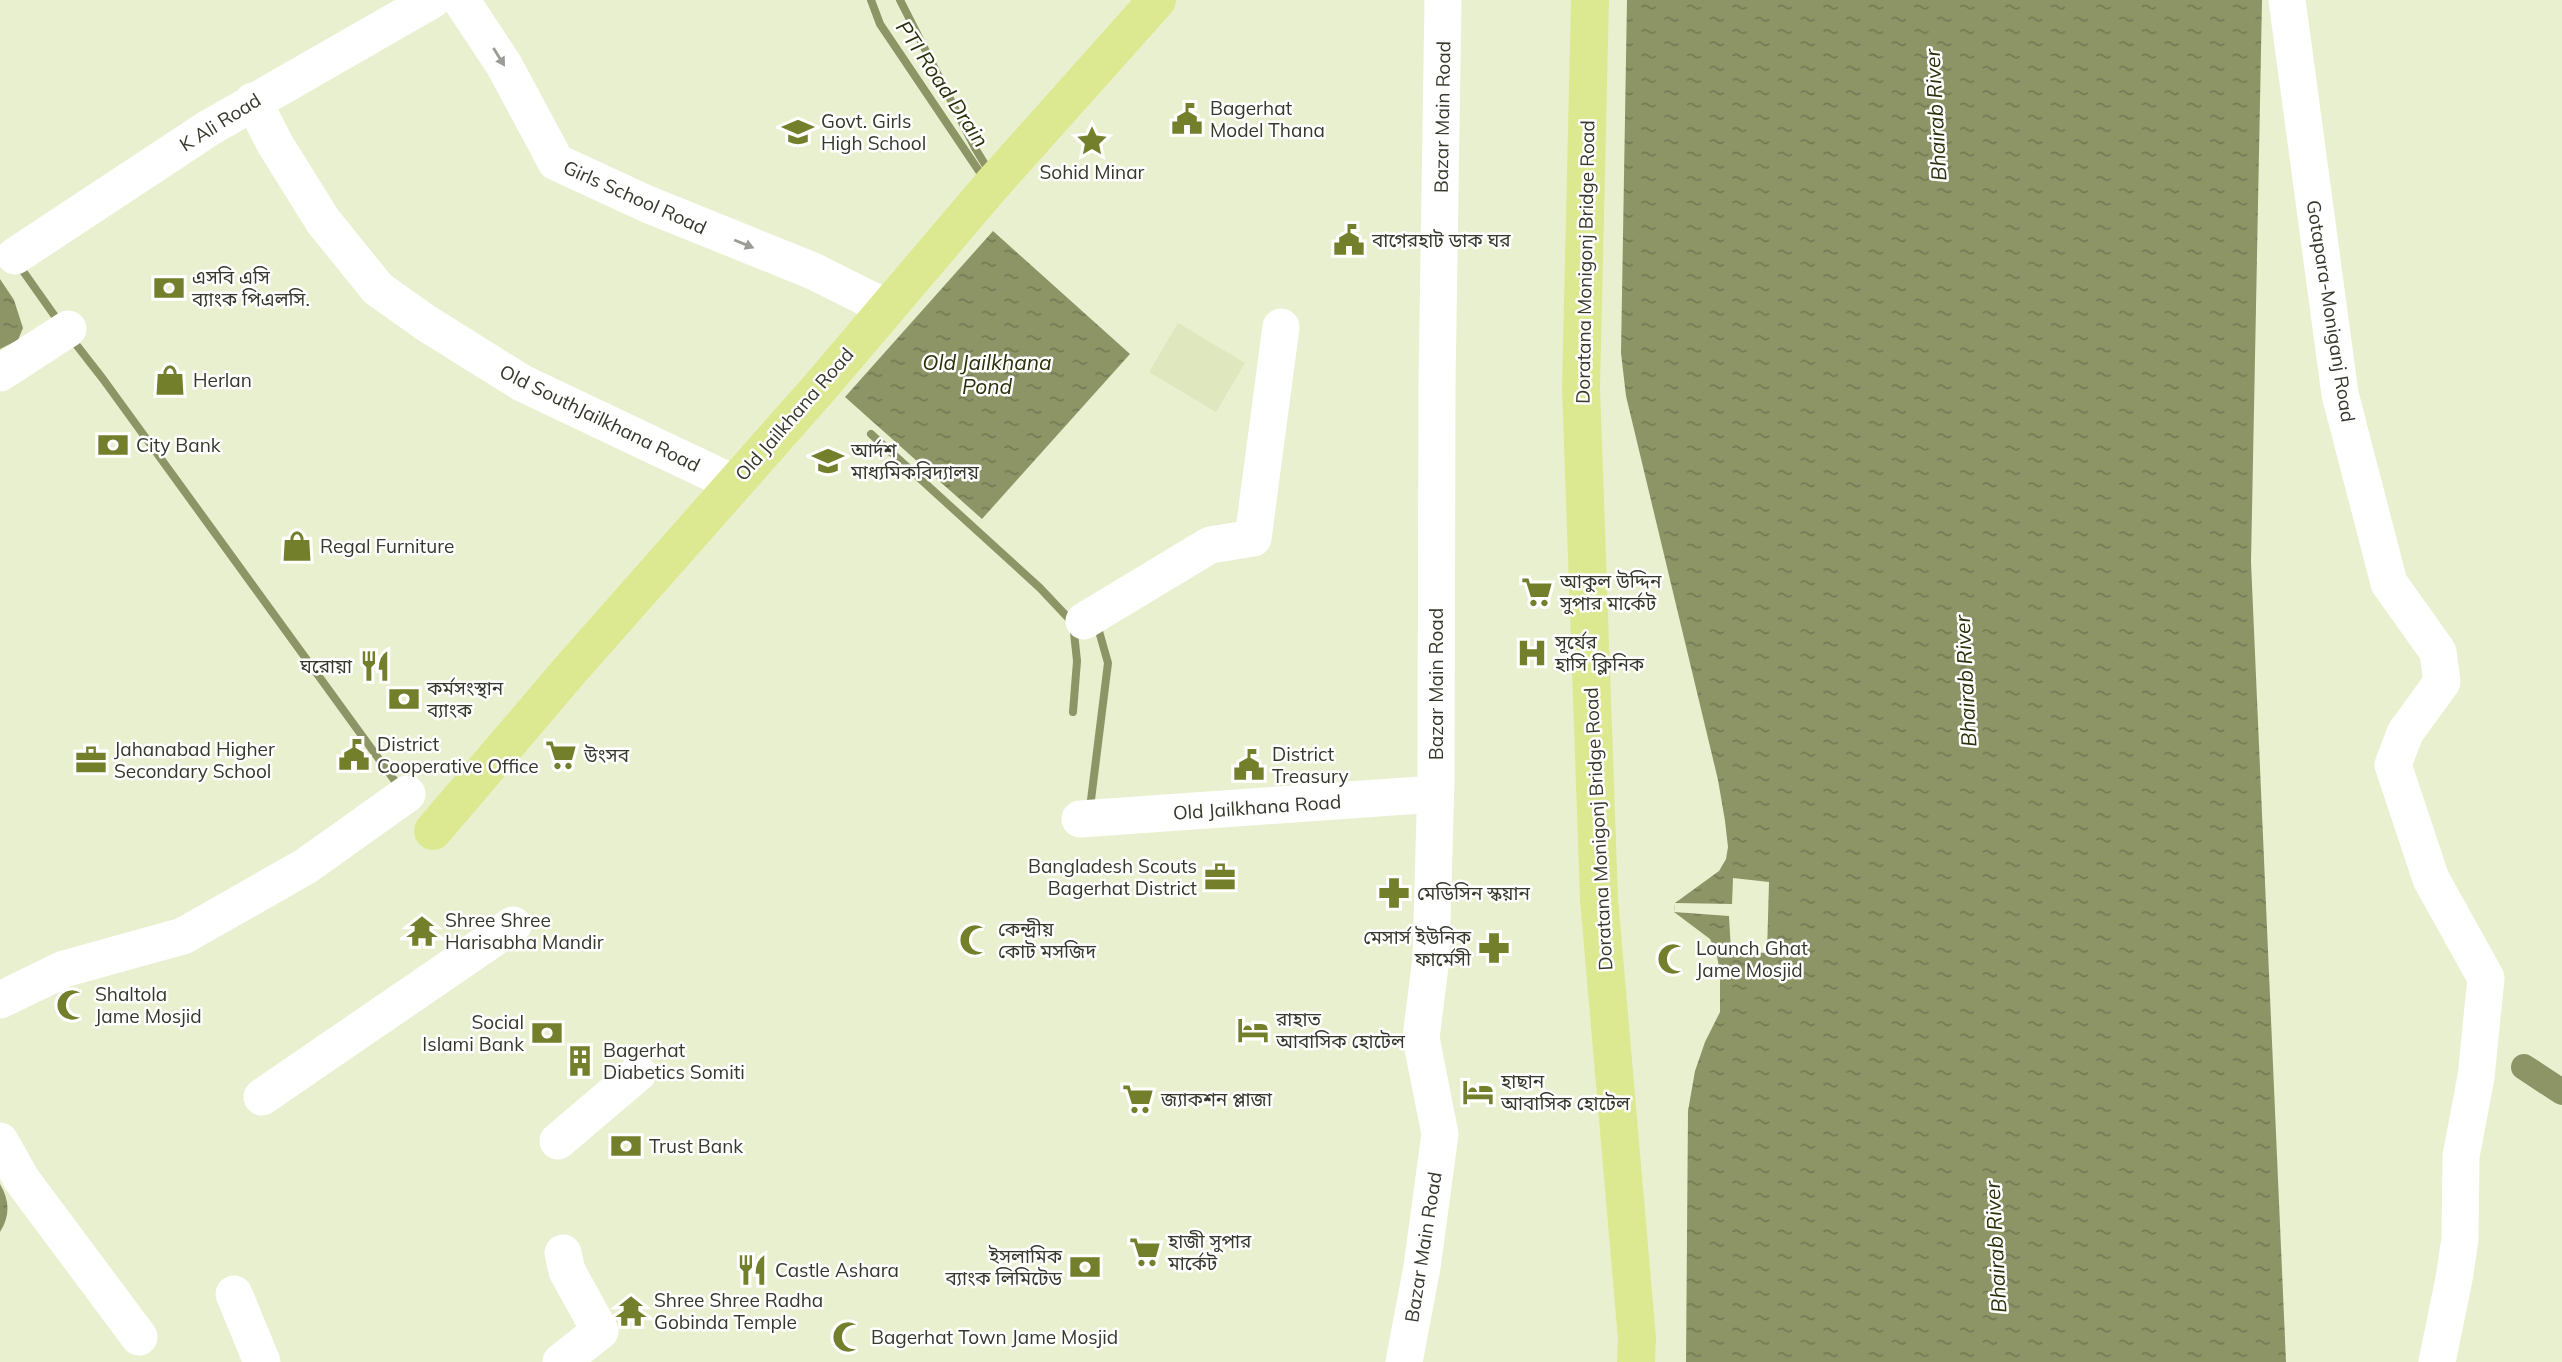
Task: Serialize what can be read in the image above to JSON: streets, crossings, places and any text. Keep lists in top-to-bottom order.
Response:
{
  "streets": {
    "main road": ["Doratana Monigonj Bridge Road", "Old Jailkhana Road"],
    "street": [
      "Bazar Main Road",
      "K Ali Road",
      "Girls School Road",
      "Gotapara-Moniganj Road",
      "Old SouthJailkhana Road"
    ]
  },
  "crossings": [
    ["Bazar Main Road", "Old Jailkhana Road"],
    ["K Ali Road", "Old SouthJailkhana Road"],
    ["Girls School Road", "Old Jailkhana Road"],
    ["Old Jailkhana Road", "Old SouthJailkhana Road"]
  ],
  "one_way": ["Girls School Road"],
  "water": ["PTI Road Drain", "Bhairab River", "Old Jailkhana Pond"],
  "places": {
    "public building": [
      "Bagerhat Model Thana",
      "বাগেরহাট ডাক ঘর",
      "District Cooperative Office",
      "District Treasury"
    ],
    "school or university": ["Govt. Girls High School", "আর্দশ মাধ্যমিকবিদ্যালয়"],
    "place": ["Sohid Minar"],
    "bank": [
      "এসবি এসি ব্যাংক পিএলসি.",
      "City Bank",
      "কর্মসংস্থান ব্যাংক",
      "Social Islami Bank",
      "Trust Bank",
      "ইসলামিক ব্যাংক লিমিটেড"
    ],
    "shop": ["Herlan", "Regal Furniture"],
    "supermarket": [
      "আকুল উদ্দিন সুপার মার্কেট",
      "উংসব",
      "জ্যাকশন প্লাজা",
      "হাজী সুপার মার্কেট"
    ],
    "hospital": ["সূর্যের হাসি ক্লিনিক"],
    "restaurant": ["ঘরোয়া", "Castle Ashara"],
    "office": ["Jahanabad Higher Secondary School", "Bangladesh Scouts Bagerhat District"],
    "pharmacy": ["মেডিসিন স্কয়ান", "মেসার্স ইউনিক ফার্মেসী"],
    "temple": ["Shree Shree Harisabha Mandir", "Shree Shree Radha Gobinda Temple"],
    "mosque": [
      "কেন্দ্রীয় কোট মসজিদ",
      "Lounch Ghat Jame Mosjid",
      "Shaltola Jame Mosjid",
      "Bagerhat Town Jame Mosjid"
    ],
    "hotel": ["রাহাত আবাসিক হোটেল", "হাছান আবাসিক হোটেল"],
    "building": ["Bagerhat Diabetics Somiti"]
  }
}
